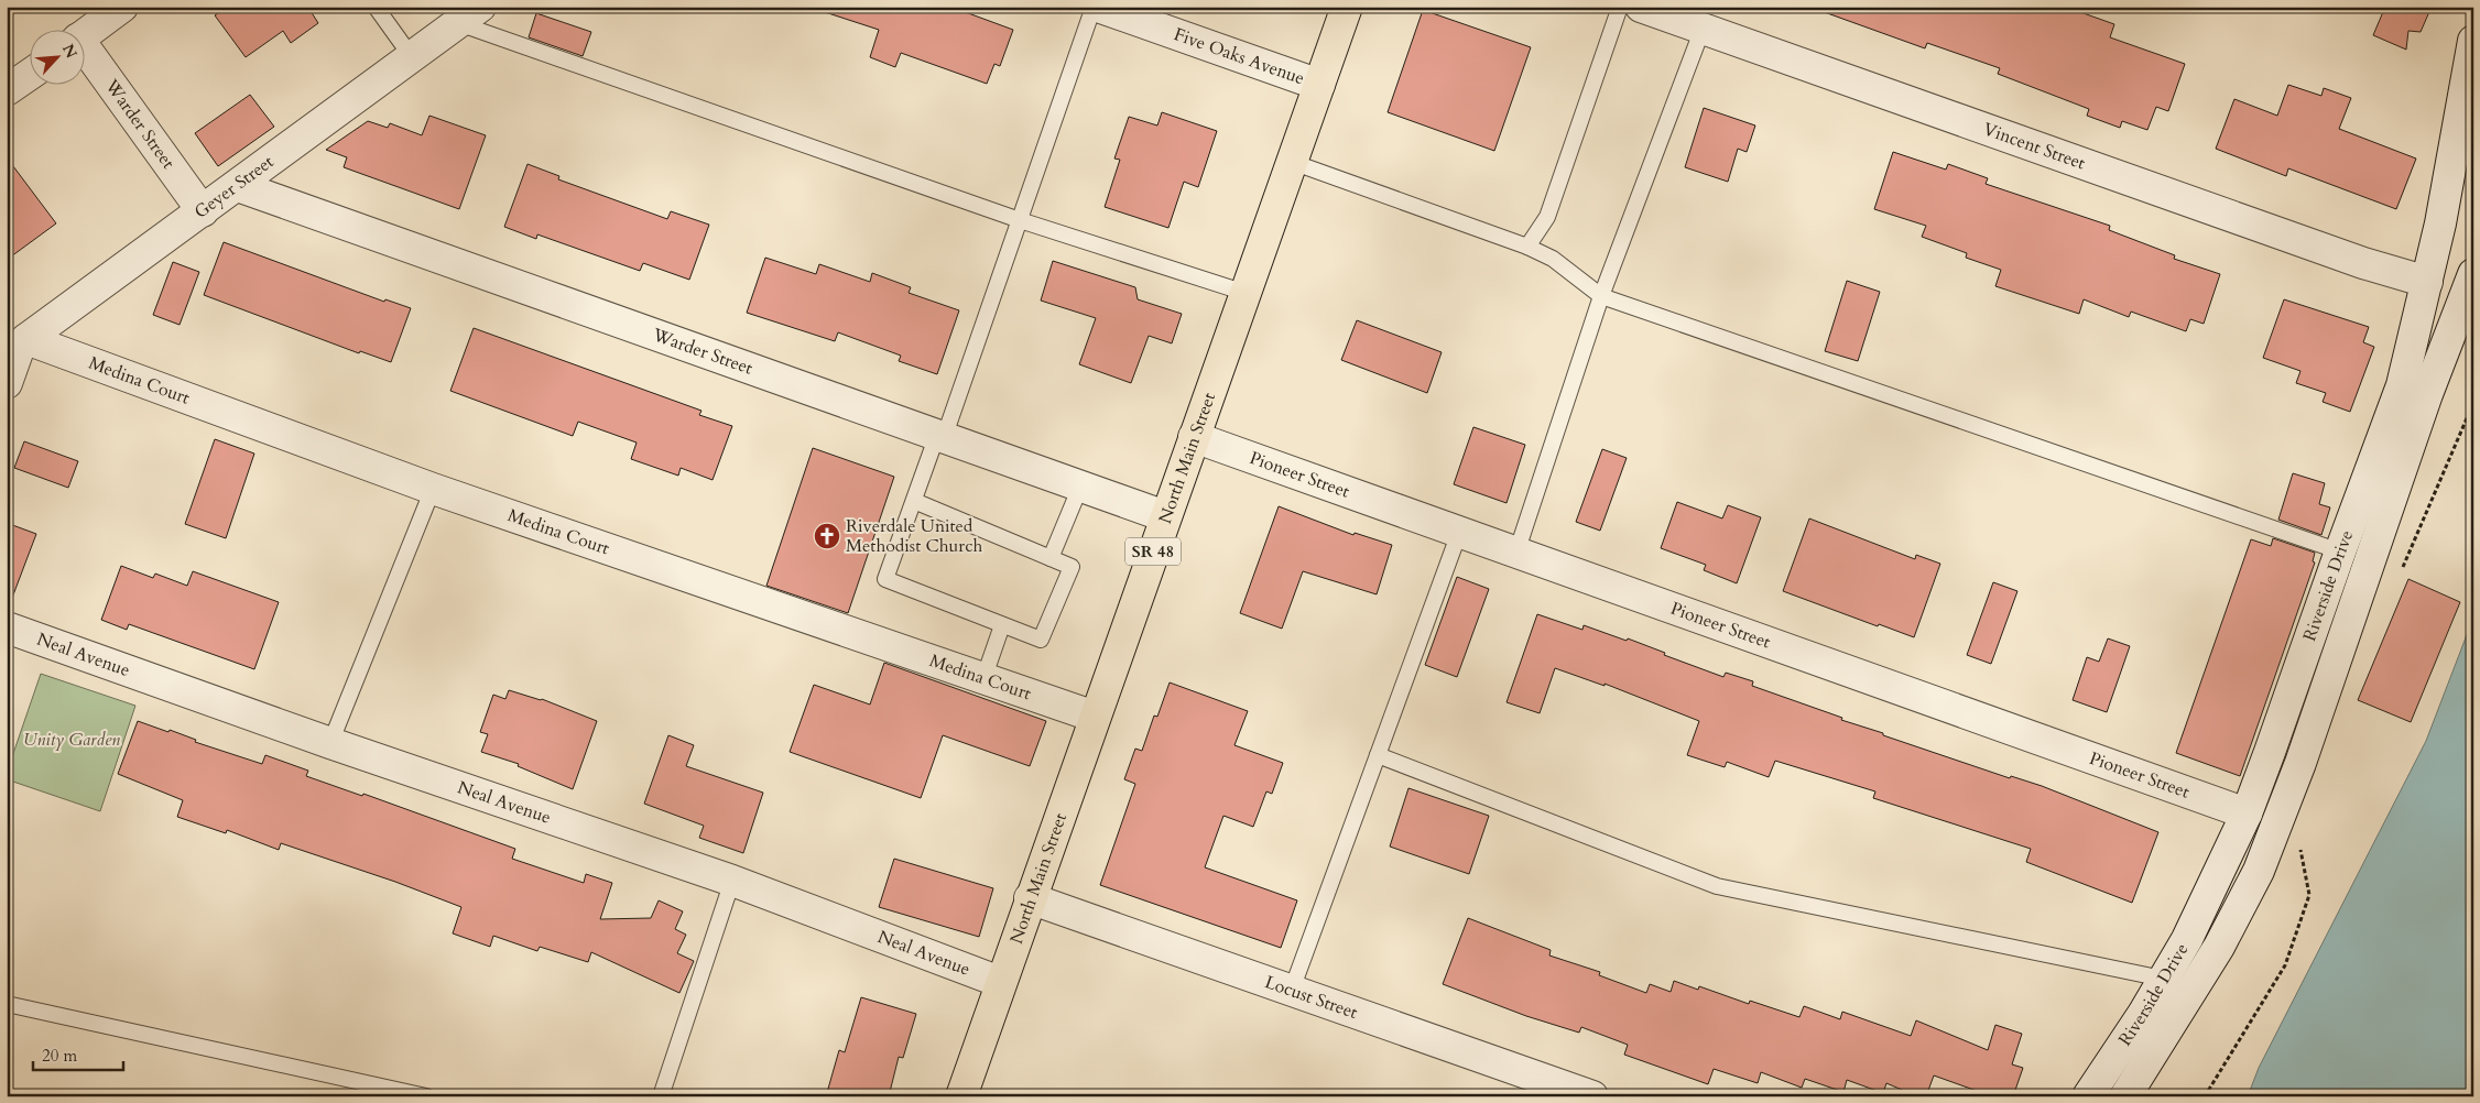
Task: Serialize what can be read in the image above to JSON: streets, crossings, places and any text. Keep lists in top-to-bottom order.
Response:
{
  "streets": {
    "main road": ["North Main Street", "SR 48"],
    "street": [
      "Five Oaks Avenue",
      "Warder Street",
      "Vincent Street",
      "Geyer Street",
      "Medina Court",
      "Pioneer Street",
      "Riverside Drive",
      "Neal Avenue",
      "Locust Street"
    ]
  },
  "crossings": [
    ["Five Oaks Avenue", "North Main Street"],
    ["Warder Street", "Geyer Street"],
    ["Warder Street", "North Main Street"],
    ["Vincent Street", "Riverside Drive"],
    ["Geyer Street", "Medina Court"],
    ["Medina Court", "North Main Street"],
    ["North Main Street", "Pioneer Street"],
    ["North Main Street", "Neal Avenue"],
    ["North Main Street", "Locust Street"],
    ["Pioneer Street", "Riverside Drive"]
  ],
  "parks": ["Unity Garden"],
  "places": {
    "church": ["Riverdale United Methodist Church"]
  },
  "scale_bar": "20 m",
  "north": "top right"
}
